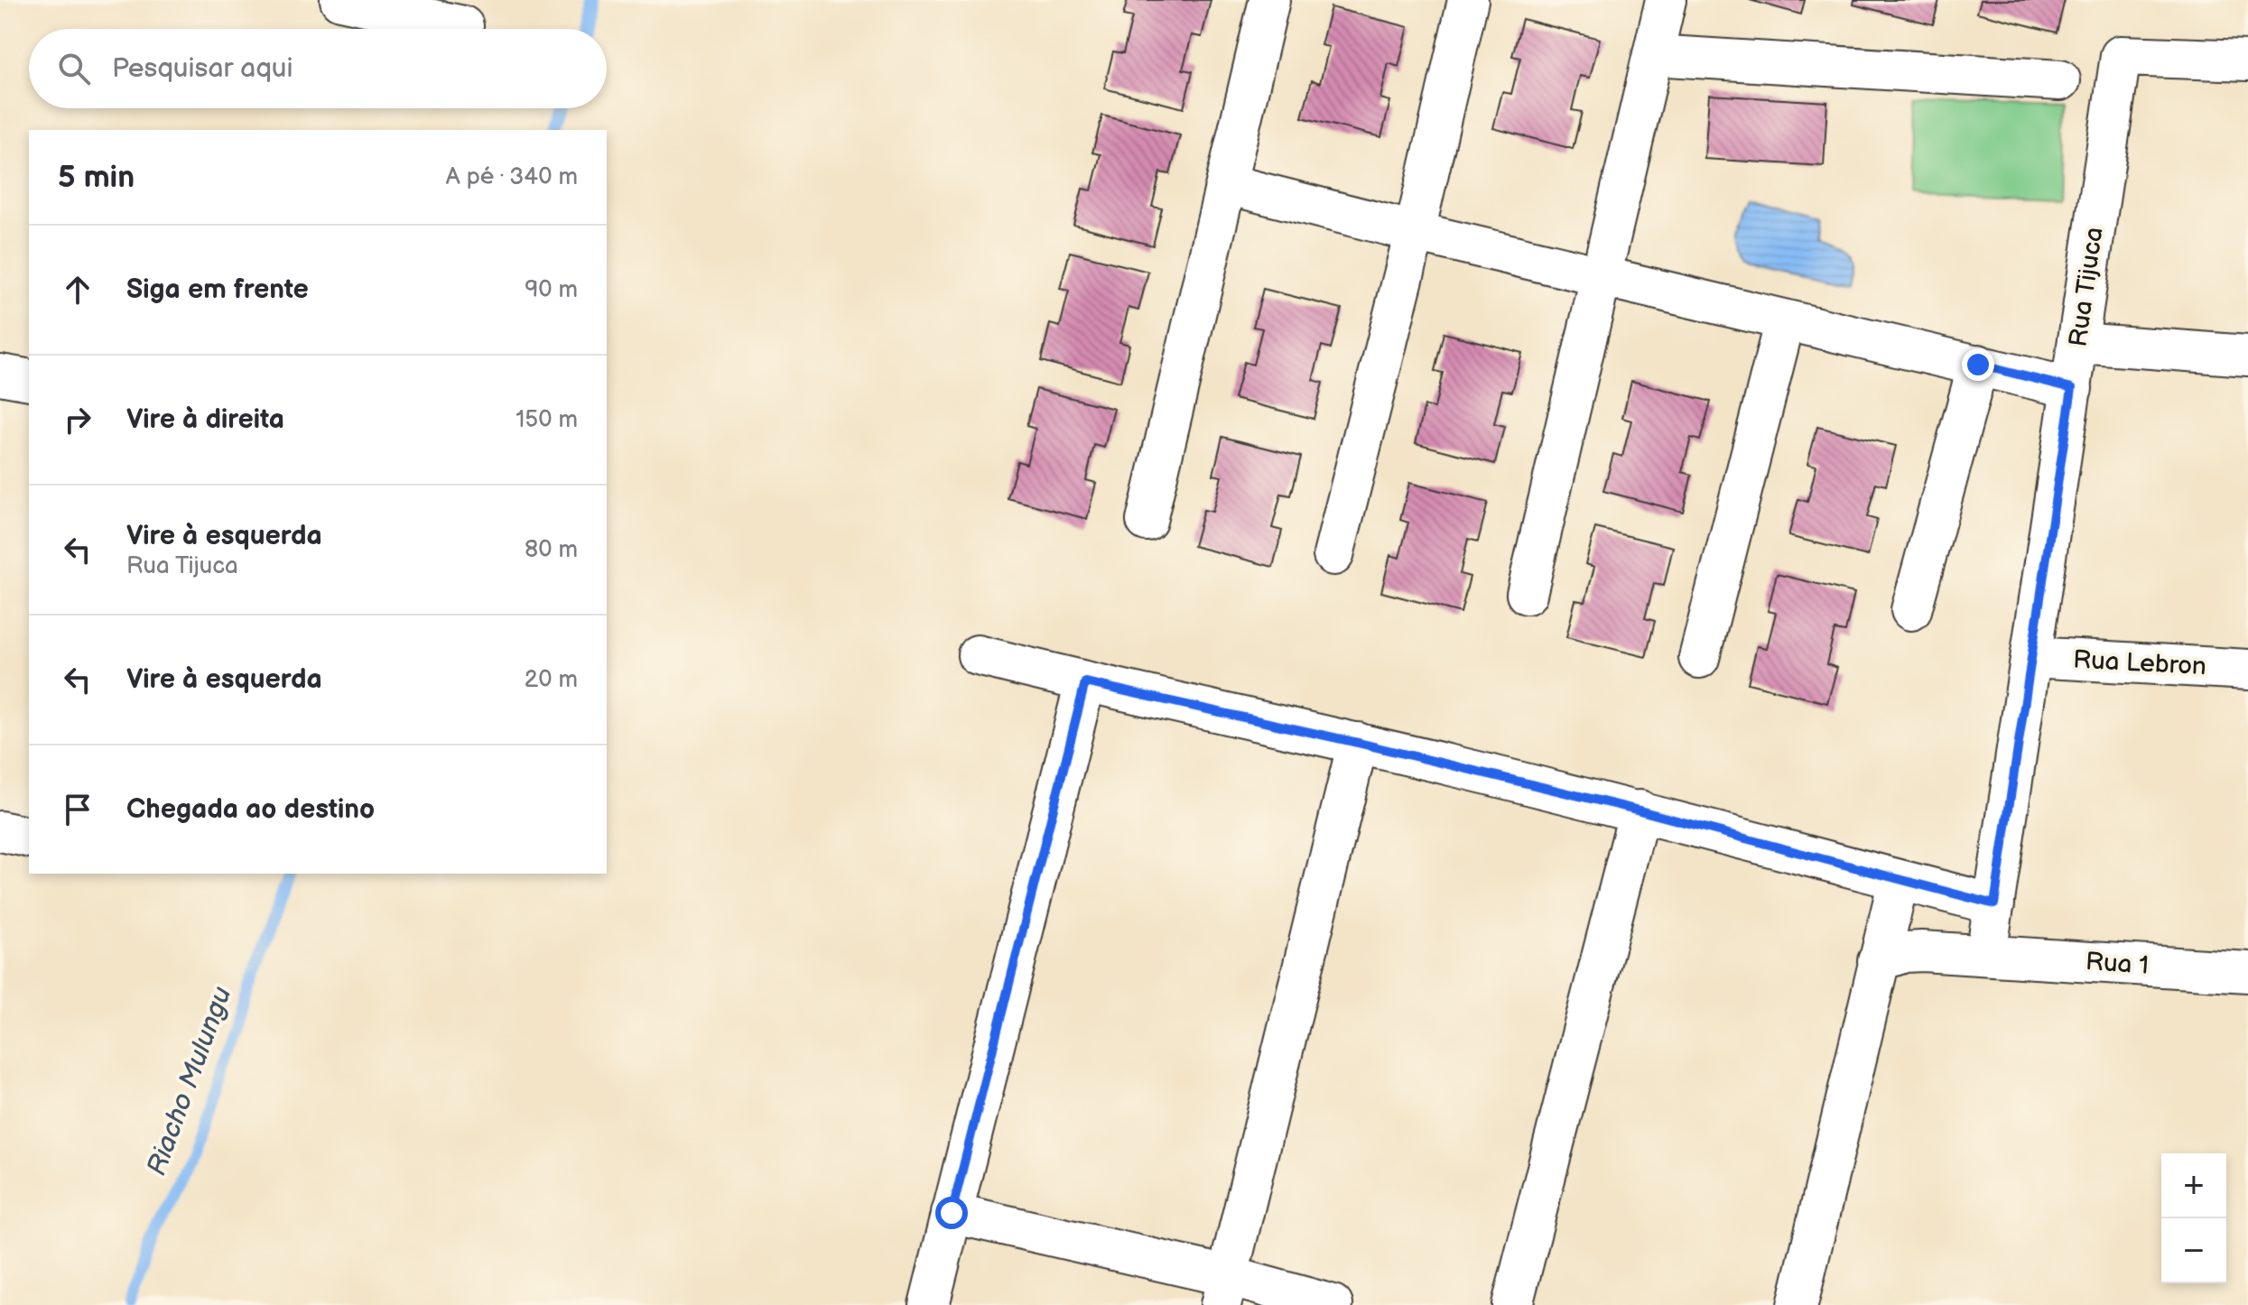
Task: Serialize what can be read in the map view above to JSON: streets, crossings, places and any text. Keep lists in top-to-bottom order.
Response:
{
  "streets": {
    "street": ["Rua Tijuca", "Rua Lebron", "Rua 1"]
  },
  "crossings": [
    ["Rua Tijuca", "Rua Lebron"],
    ["Rua Tijuca", "Rua 1"]
  ],
  "water": ["Riacho Mulungu"],
  "page": {
    "search": "Pesquisar aqui",
    "heading": ["5 min", "A pé · 340 m"],
    "list": [
      ["Siga em frente", "90 m"],
      ["Vire à direita", "150 m"],
      ["Vire à esquerda", "Rua Tijuca", "80 m"],
      ["Vire à esquerda", "20 m"],
      "Chegada ao destino"
    ],
    "map_buttons": ["+", "−"]
  }
}
